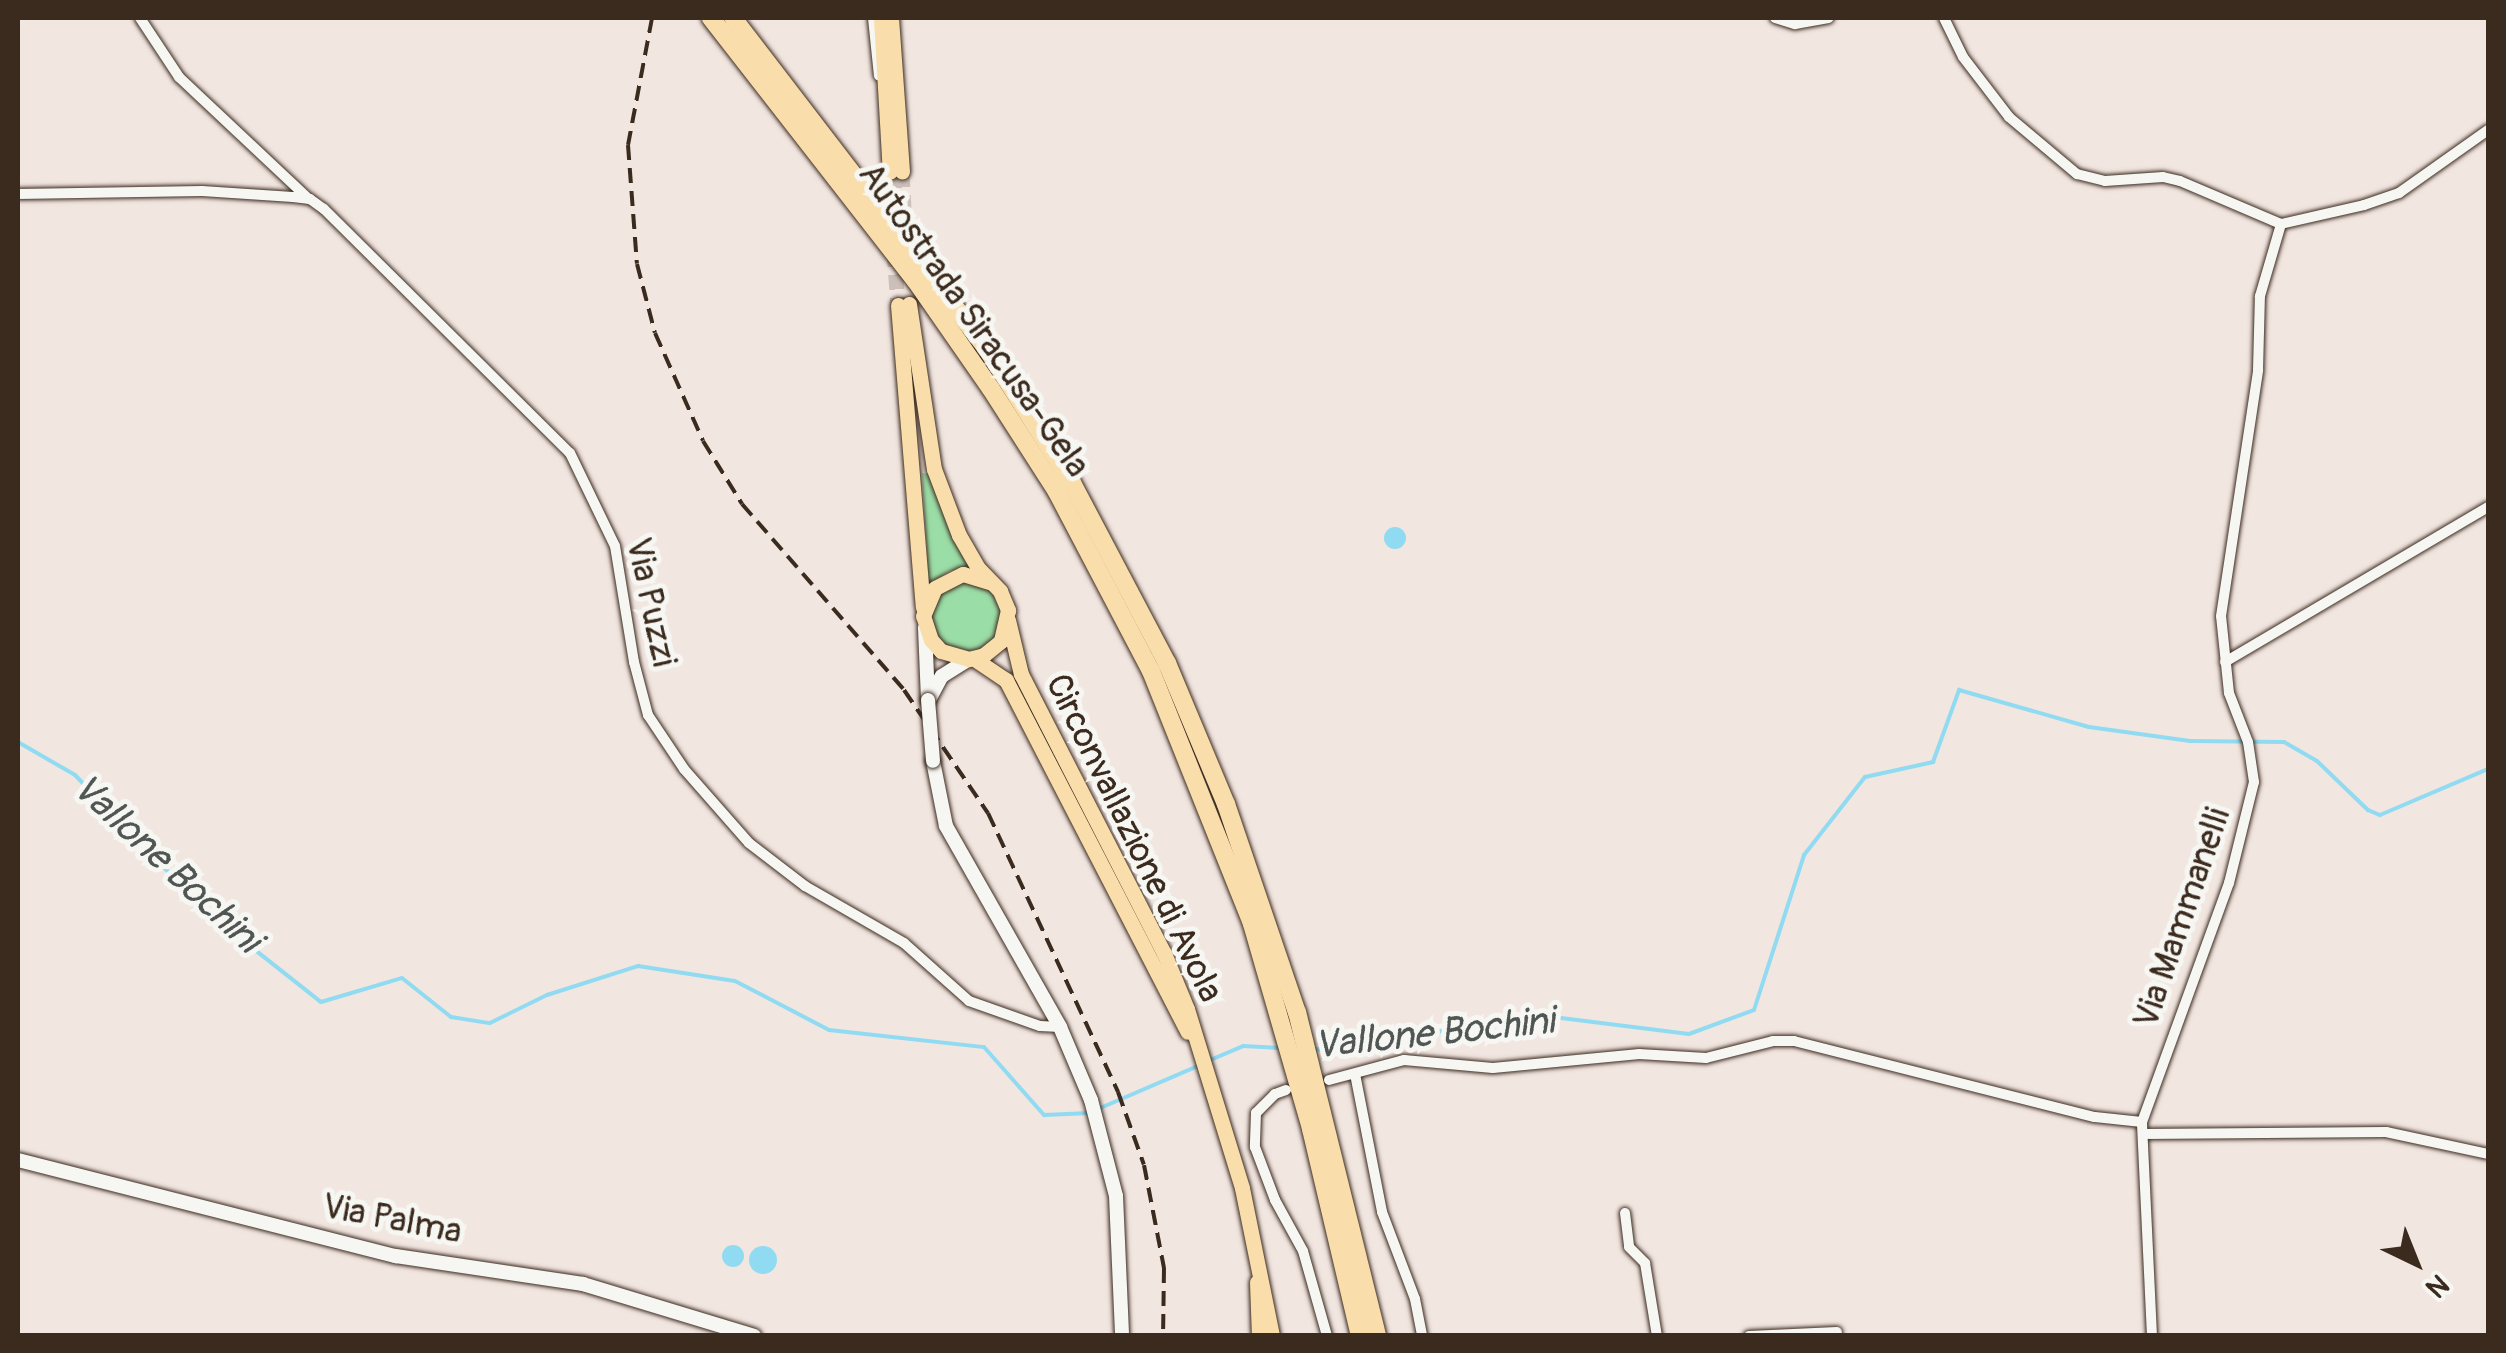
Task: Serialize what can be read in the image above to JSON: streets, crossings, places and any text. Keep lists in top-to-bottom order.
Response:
{
  "streets": {
    "highway": ["Autostrada Siracusa-Gela"],
    "main road": ["Circonvallazione di Avola", "Via Palma"],
    "street": ["Via Puzzi", "Via Mammanelli"]
  },
  "water": ["Vallone Bochini"],
  "north": "bottom right"
}
